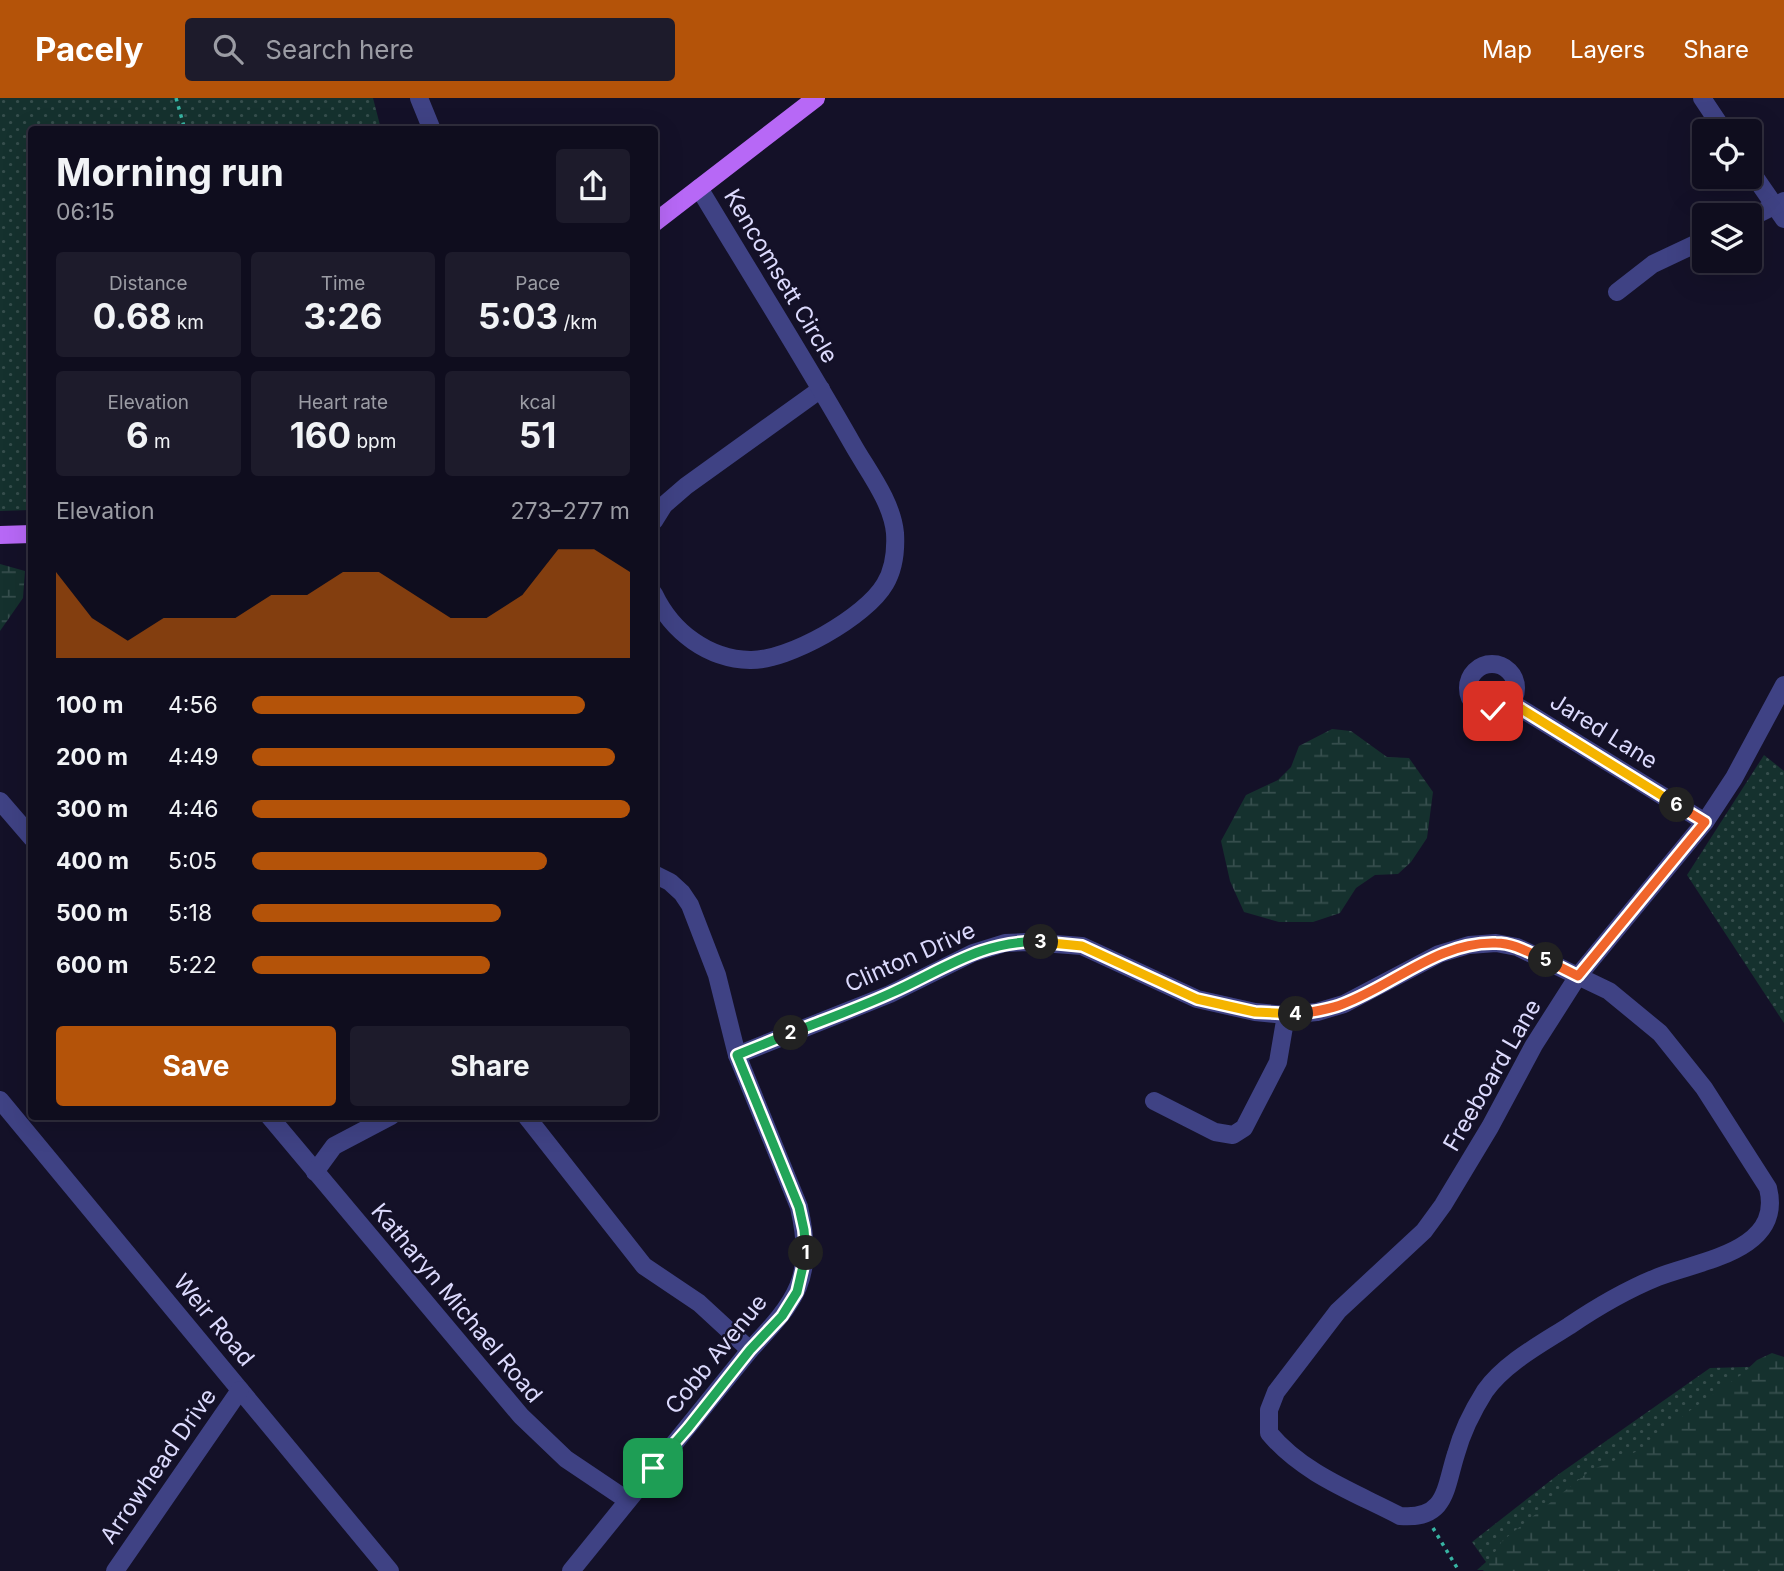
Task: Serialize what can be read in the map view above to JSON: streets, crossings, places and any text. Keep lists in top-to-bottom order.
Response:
{
  "streets": {
    "street": [
      "Kencomsett Circle",
      "Jared Lane",
      "Clinton Drive",
      "Freeboard Lane",
      "Katharyn Michael Road",
      "Weir Road",
      "Cobb Avenue",
      "Arrowhead Drive"
    ]
  },
  "crossings": [
    ["Jared Lane", "Freeboard Lane"],
    ["Clinton Drive", "Freeboard Lane"],
    ["Clinton Drive", "Cobb Avenue"],
    ["Katharyn Michael Road", "Cobb Avenue"],
    ["Weir Road", "Arrowhead Drive"]
  ],
  "page": {
    "header": "Pacely",
    "search": "Search here",
    "nav": ["Map", "Layers", "Share"],
    "heading": ["Morning run", "06:15"],
    "stats": [
      ["Distance", "0.68 km"],
      ["Time", "3:26"],
      ["Pace", "5:03 /km"],
      ["Elevation", "6 m"],
      ["Heart rate", "160 bpm"],
      ["kcal", "51"]
    ],
    "chart": ["Elevation", "273–277 m"],
    "list": [
      {
        "name": "100 m",
        "note": "4:56"
      },
      {
        "name": "200 m",
        "note": "4:49"
      },
      {
        "name": "300 m",
        "note": "4:46"
      },
      {
        "name": "400 m",
        "note": "5:05"
      },
      {
        "name": "500 m",
        "note": "5:18"
      },
      {
        "name": "600 m",
        "note": "5:22"
      }
    ],
    "pins": [
      "6",
      "3",
      "5",
      "4",
      "2",
      "1"
    ],
    "buttons": ["Save", "Share"]
  }
}
